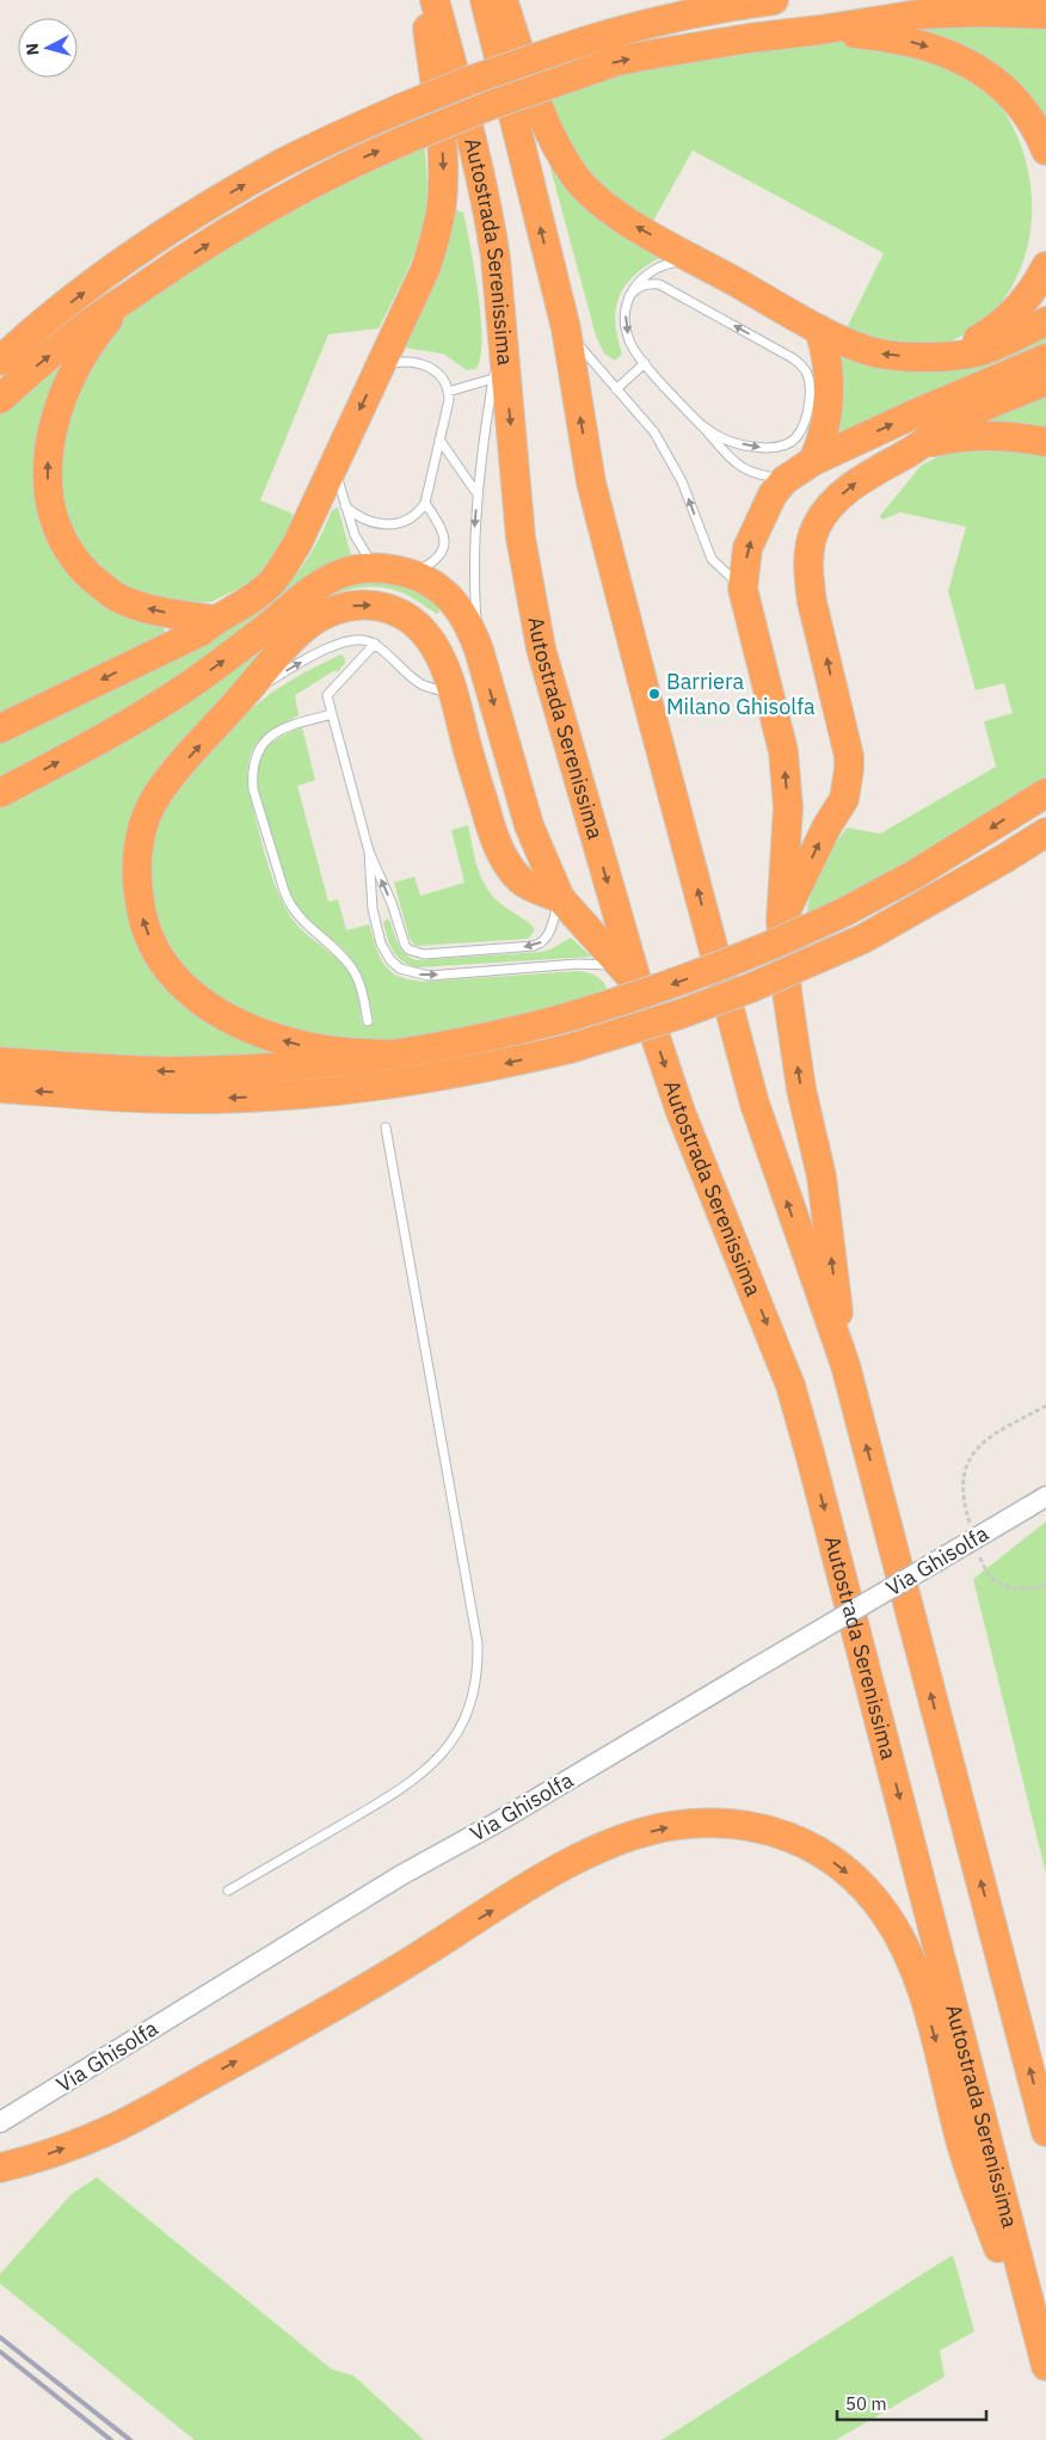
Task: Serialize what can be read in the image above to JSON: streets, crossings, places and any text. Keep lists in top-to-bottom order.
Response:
{
  "streets": {
    "highway": ["Autostrada Serenissima"],
    "street": ["Via Ghisolfa"]
  },
  "places": ["Barriera Milano Ghisolfa"],
  "scale_bar": "50 m",
  "north": "left"
}
